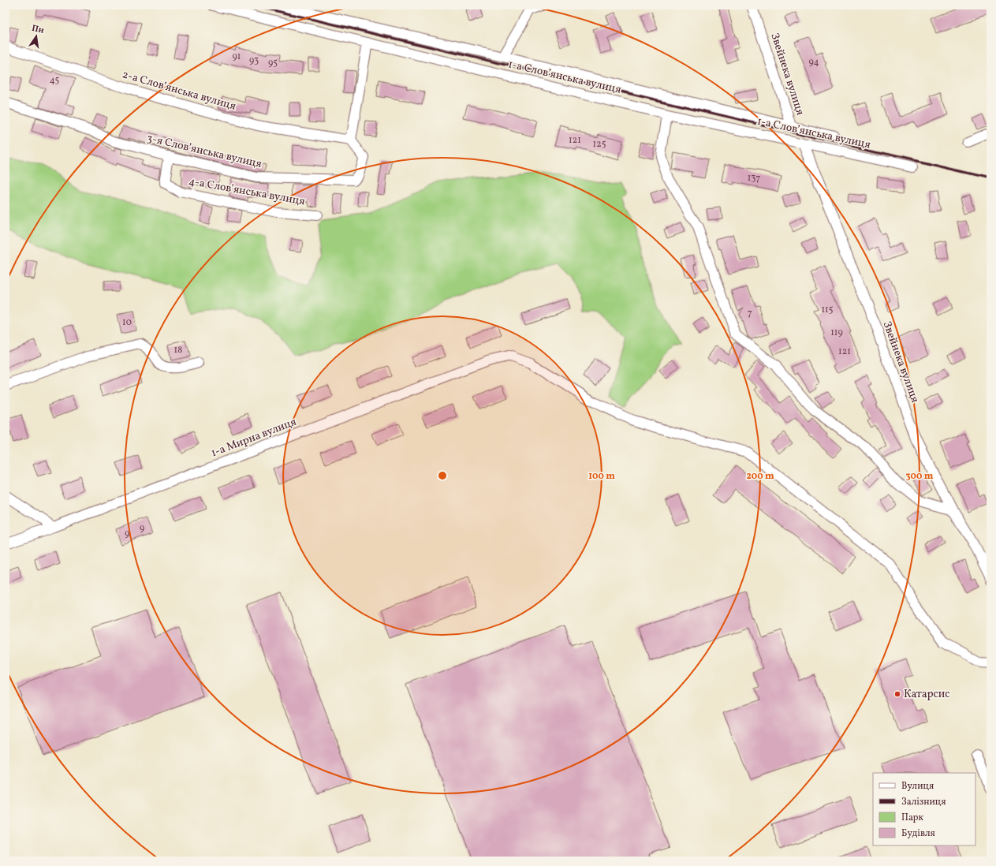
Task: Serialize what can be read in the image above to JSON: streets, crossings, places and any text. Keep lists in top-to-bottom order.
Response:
{
  "streets": {
    "street": [
      "Звейнека вулиця",
      "1-а Слов’янська вулиця",
      "2-а Слов’янська вулиця",
      "3-я Слов’янська вулиця",
      "4-а Слов’янська вулиця",
      "1-а Мирна вулиця"
    ]
  },
  "crossings": [
    ["Звейнека вулиця", "1-а Слов’янська вулиця"],
    ["2-а Слов’янська вулиця", "3-я Слов’янська вулиця"],
    ["3-я Слов’янська вулиця", "4-а Слов’янська вулиця"]
  ],
  "places": ["Катарсис"],
  "house_numbers": [
    "91",
    "93",
    "94",
    "95",
    "45",
    "121",
    "125",
    "137",
    "115",
    "7",
    "10",
    "119",
    "18",
    "121",
    "9",
    "9"
  ],
  "legend": [
    "Вулиця",
    "Залізниця",
    "Парк",
    "Будівля"
  ],
  "north": "top",
  "rings": ["100 m", "200 m", "300 m"]
}
